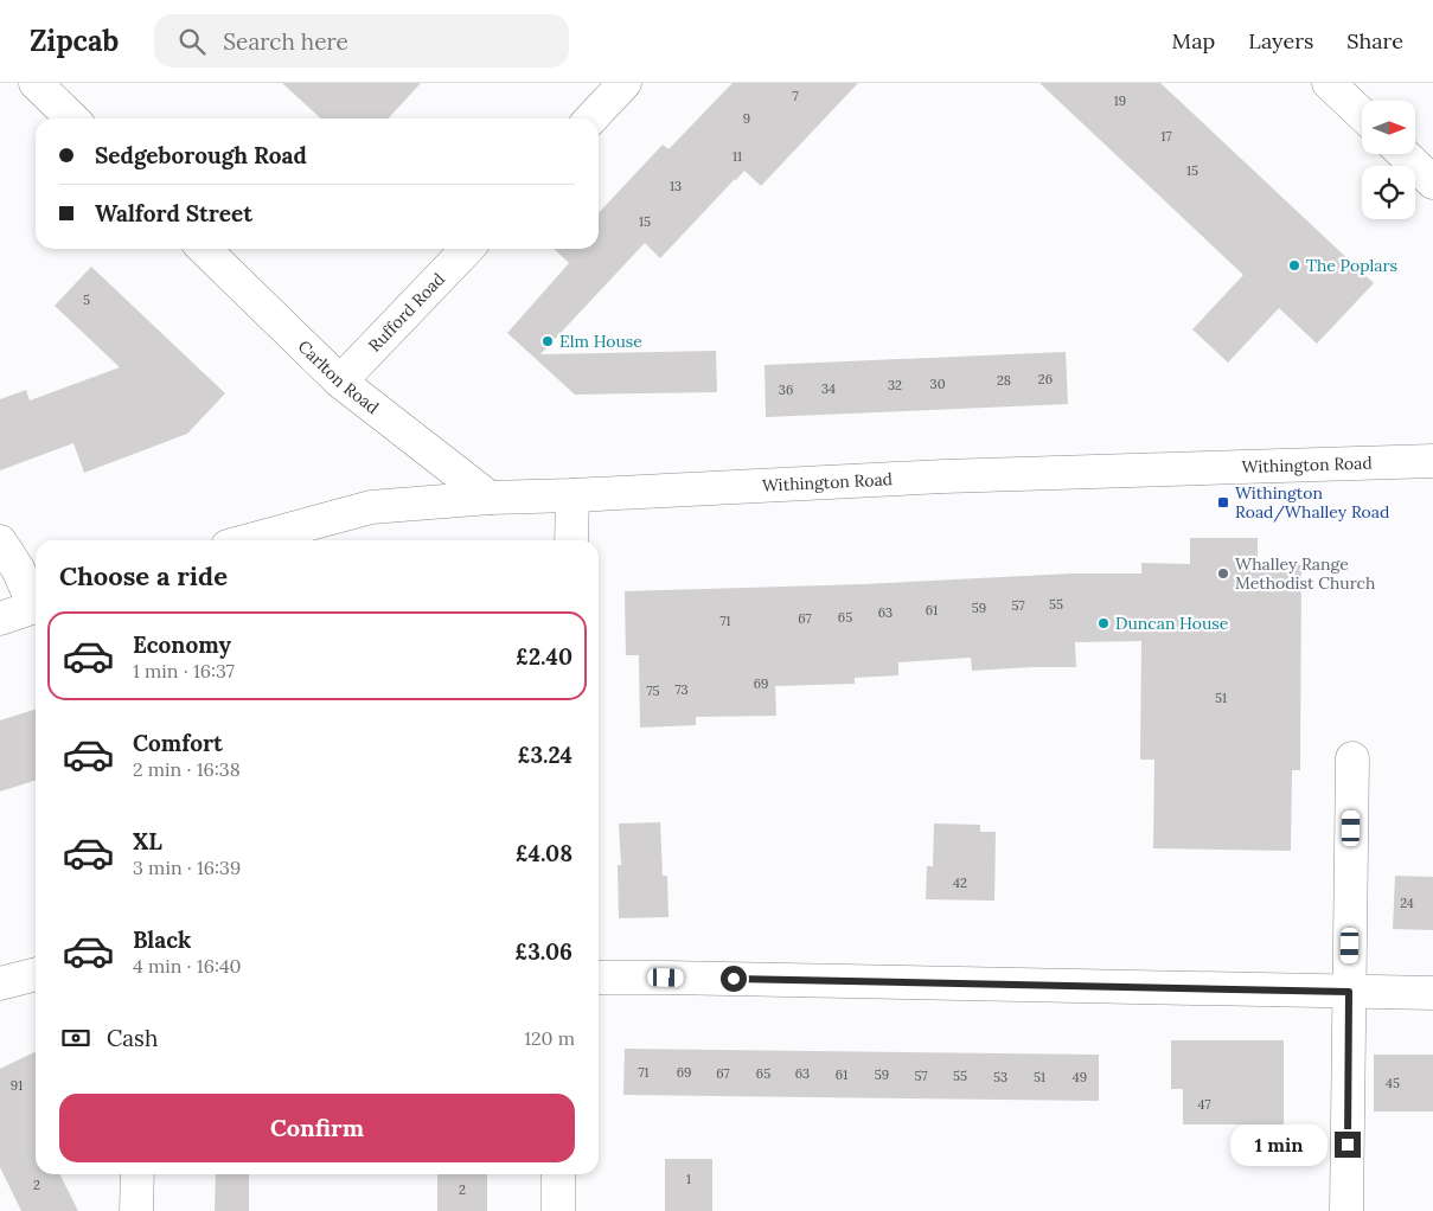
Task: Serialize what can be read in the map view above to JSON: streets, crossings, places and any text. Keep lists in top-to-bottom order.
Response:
{
  "streets": {
    "street": ["Rufford Road", "Carlton Road", "Withington Road"]
  },
  "crossings": [
    ["Rufford Road", "Carlton Road"],
    ["Carlton Road", "Withington Road"]
  ],
  "places": {
    "other": [
      "The Poplars",
      "Elm House",
      "Whalley Range Methodist Church",
      "Duncan House"
    ],
    "transit": ["Withington Road/Whalley Road"]
  },
  "house_numbers": [
    "7",
    "19",
    "9",
    "17",
    "11",
    "15",
    "13",
    "15",
    "5",
    "26",
    "28",
    "30",
    "32",
    "34",
    "36",
    "55",
    "57",
    "59",
    "61",
    "63",
    "65",
    "67",
    "71",
    "69",
    "73",
    "75",
    "51",
    "42",
    "24",
    "71",
    "69",
    "67",
    "65",
    "63",
    "61",
    "59",
    "57",
    "55",
    "53",
    "51",
    "49",
    "45",
    "91",
    "47",
    "1",
    "2",
    "2"
  ],
  "north": "right",
  "page": {
    "header": "Zipcab",
    "search": "Search here",
    "nav": ["Map", "Layers", "Share"],
    "banner": ["Sedgeborough Road", "Walford Street"],
    "heading": "Choose a ride",
    "list": [
      {
        "name": "Economy",
        "note": "1 min · 16:37",
        "value": "£2.40"
      },
      {
        "name": "Comfort",
        "note": "2 min · 16:38",
        "value": "£3.24"
      },
      {
        "name": "XL",
        "note": "3 min · 16:39",
        "value": "£4.08"
      },
      {
        "name": "Black",
        "note": "4 min · 16:40",
        "value": "£3.06"
      }
    ],
    "pay": ["Cash", "120 m"],
    "buttons": "Confirm",
    "bubble": "1 min"
  }
}
